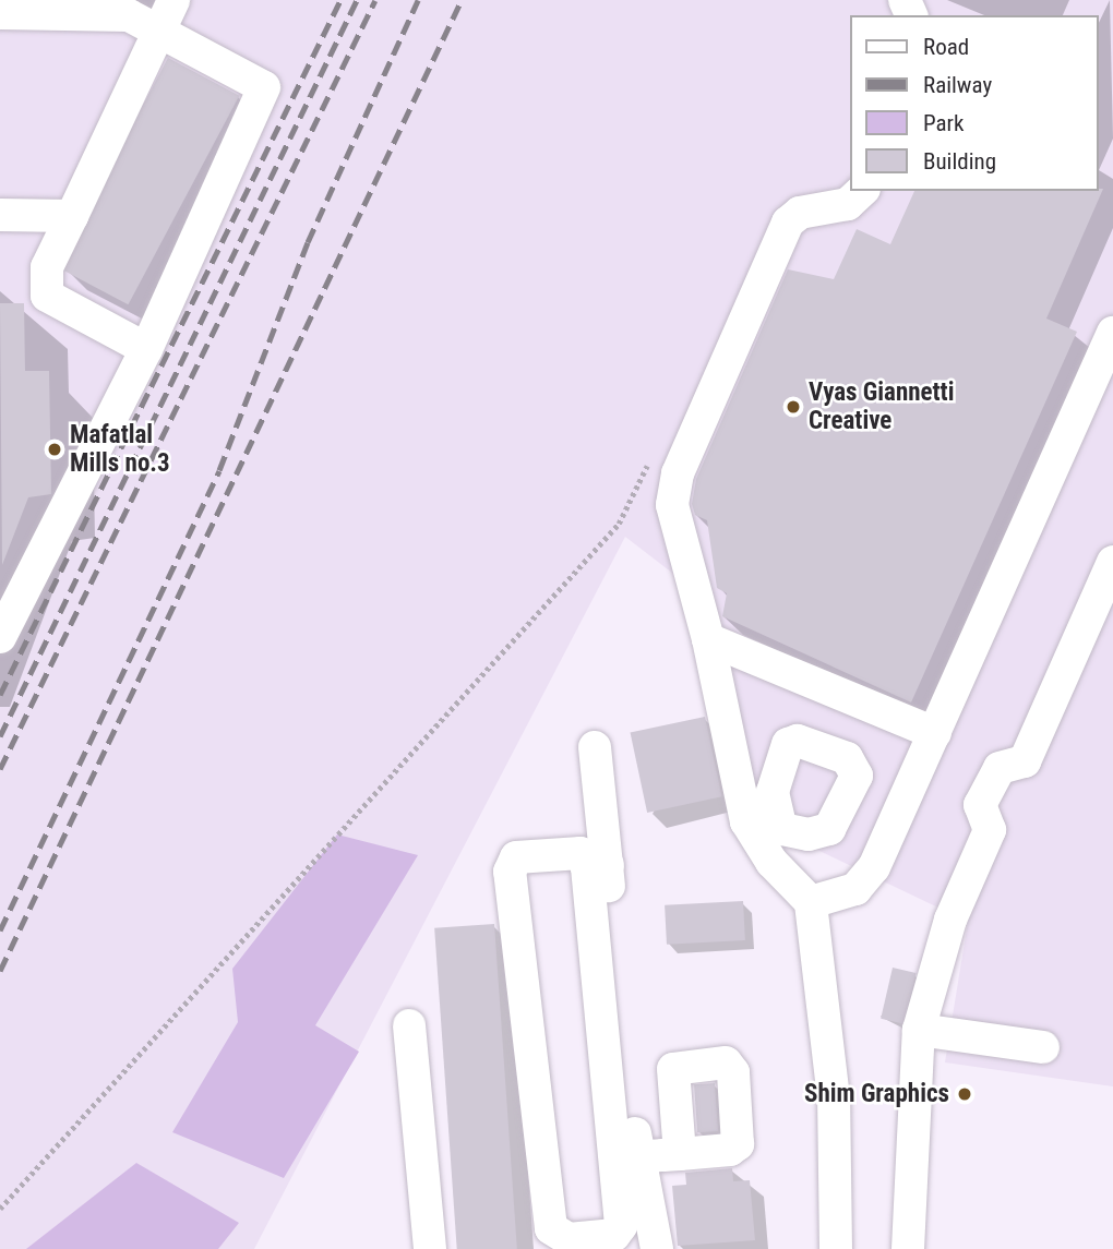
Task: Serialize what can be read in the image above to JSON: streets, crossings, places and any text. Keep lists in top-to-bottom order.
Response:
{
  "places": ["Vyas Giannetti Creative", "Mafatlal Mills no.3", "Shim Graphics"],
  "legend": [
    "Road",
    "Railway",
    "Park",
    "Building"
  ]
}
